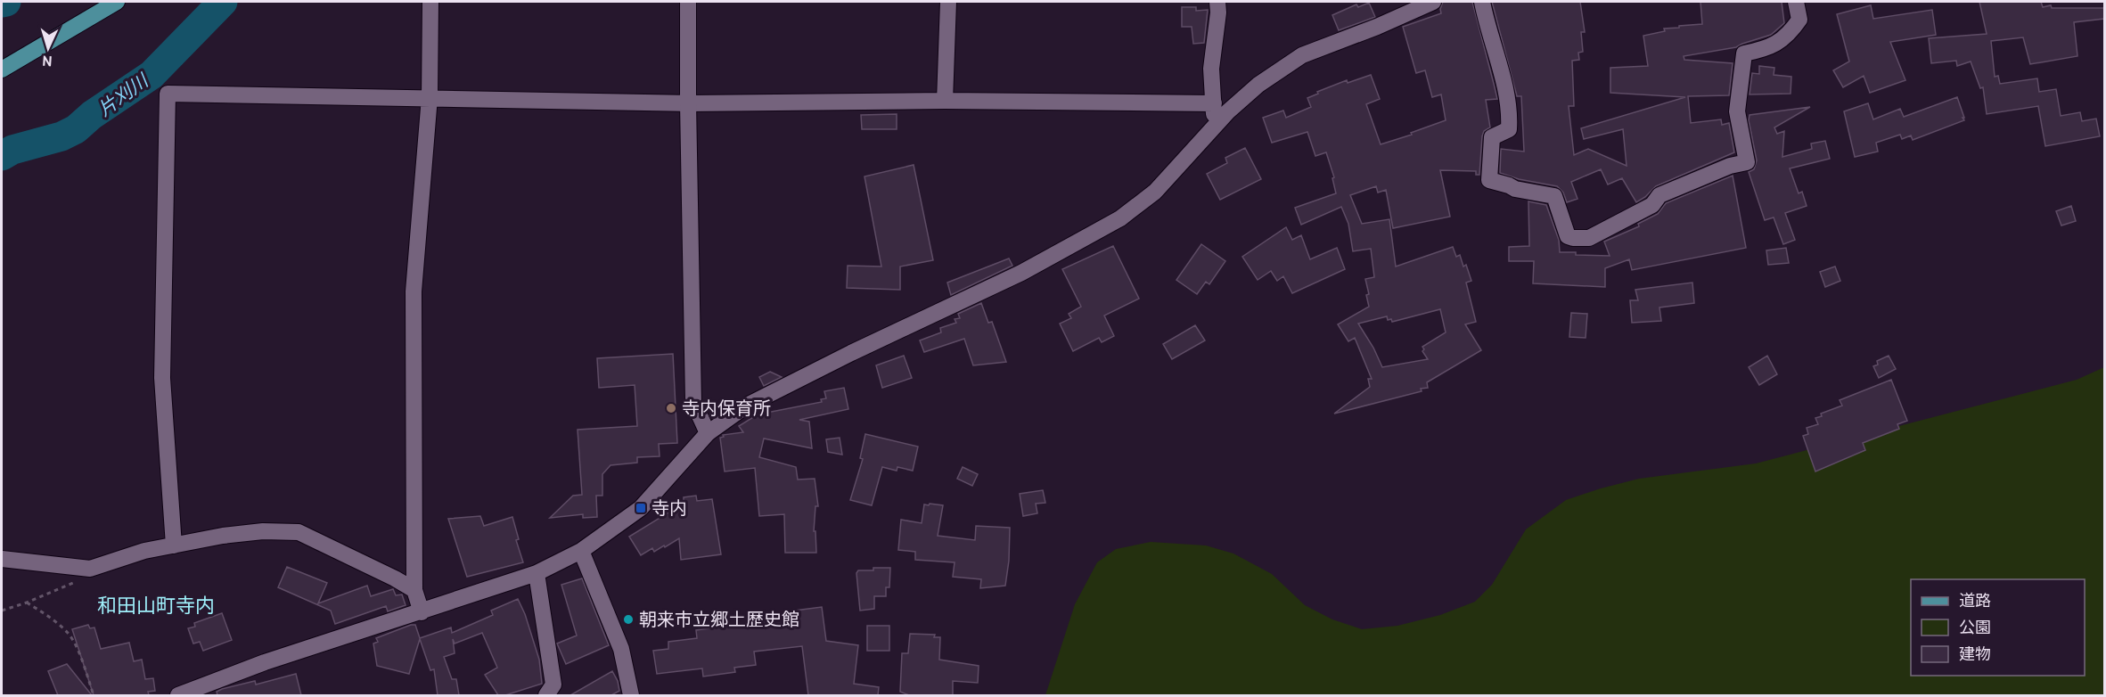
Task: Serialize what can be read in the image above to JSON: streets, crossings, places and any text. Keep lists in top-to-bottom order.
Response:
{
  "districts": ["和田山町寺内"],
  "water": ["片刈川"],
  "places": {
    "other": ["寺内保育所", "朝来市立郷土歴史館"],
    "transit": ["寺内"]
  },
  "legend": ["道路", "公園", "建物"],
  "north": "bottom"
}
